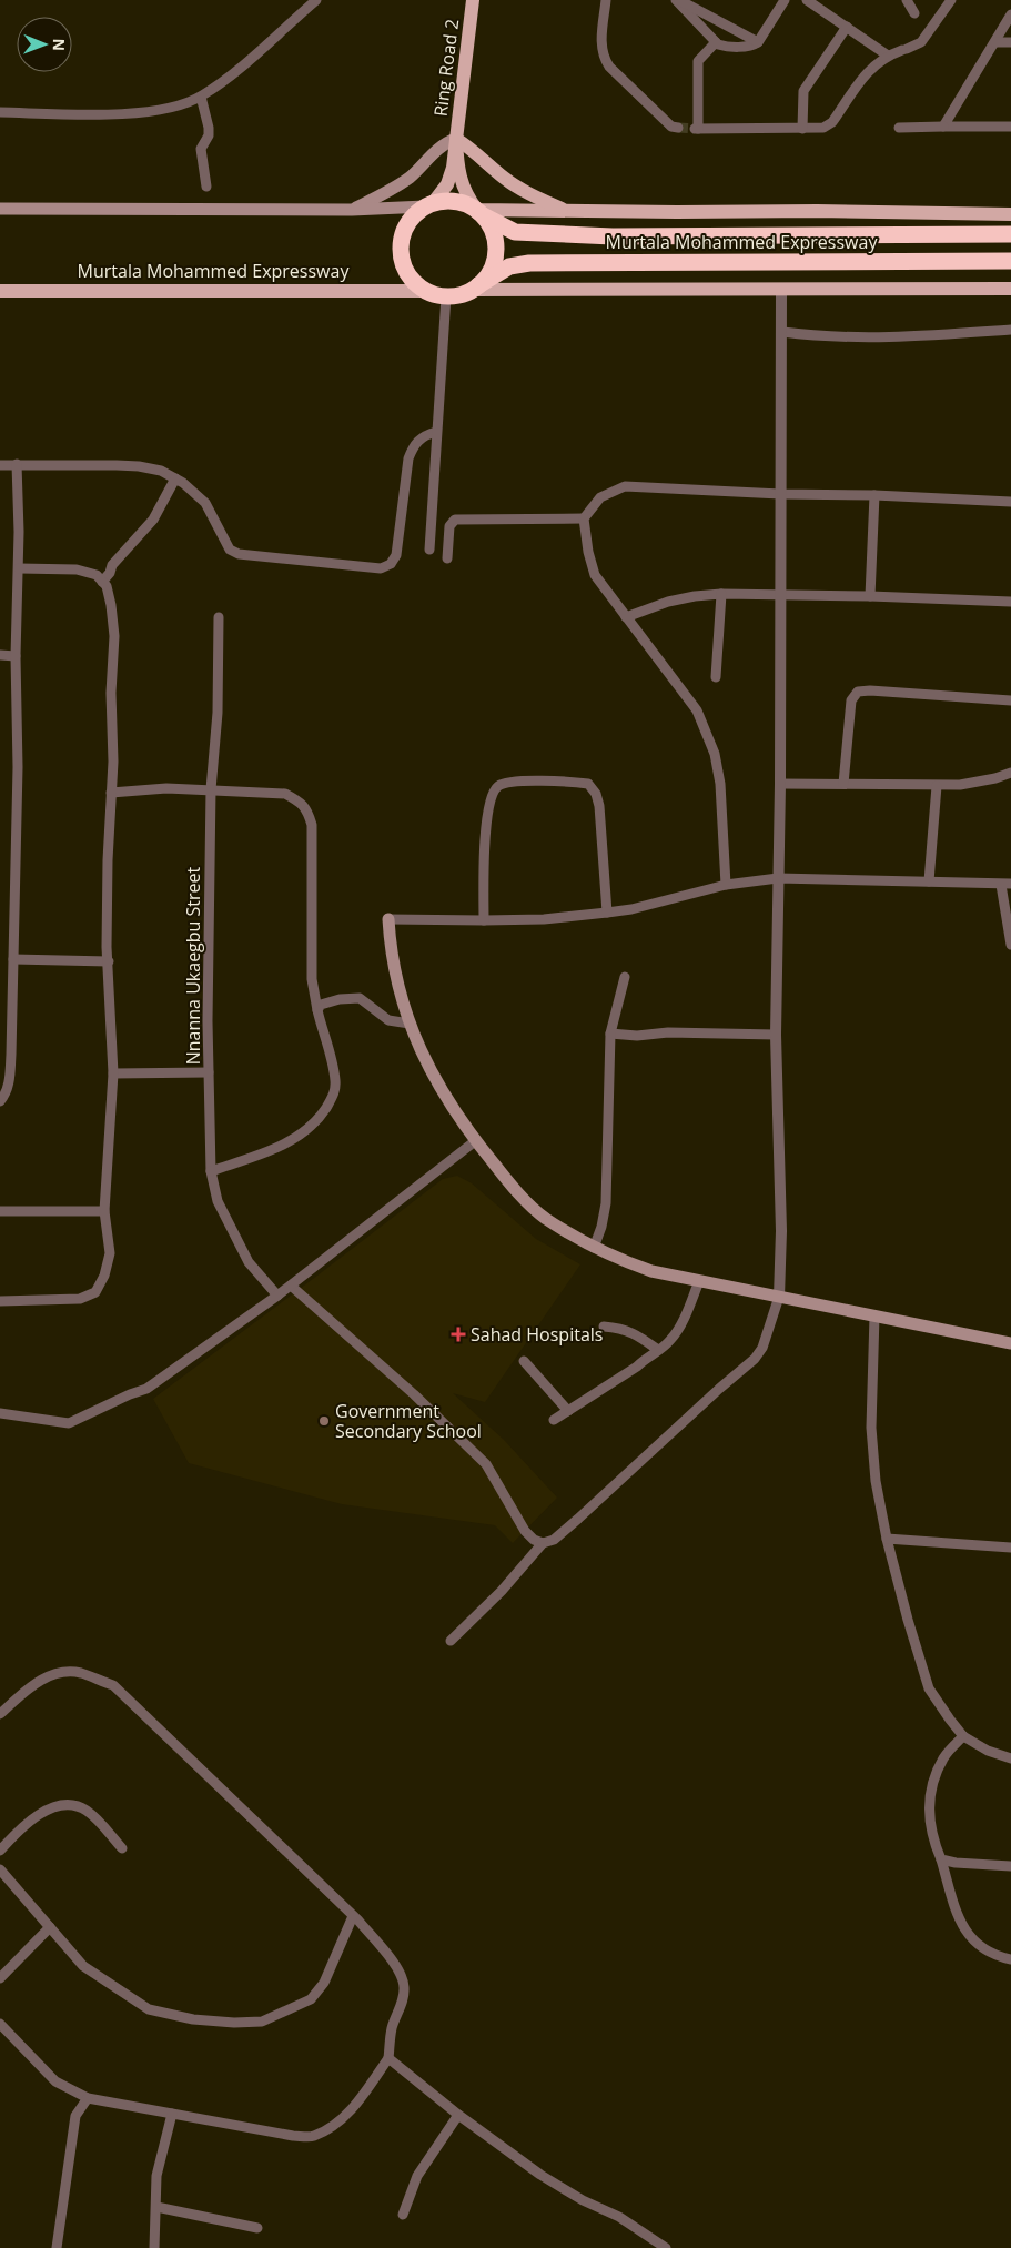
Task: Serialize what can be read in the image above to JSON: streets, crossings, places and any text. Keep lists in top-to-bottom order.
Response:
{
  "streets": {
    "highway": ["Murtala Mohammed Expressway"],
    "main road": ["Ring Road 2"],
    "street": ["Nnanna Ukaegbu Street"]
  },
  "crossings": [
    ["Ring Road 2", "Murtala Mohammed Expressway"]
  ],
  "places": {
    "health": ["Sahad Hospitals"],
    "other": ["Government Secondary School"]
  },
  "north": "right"
}
